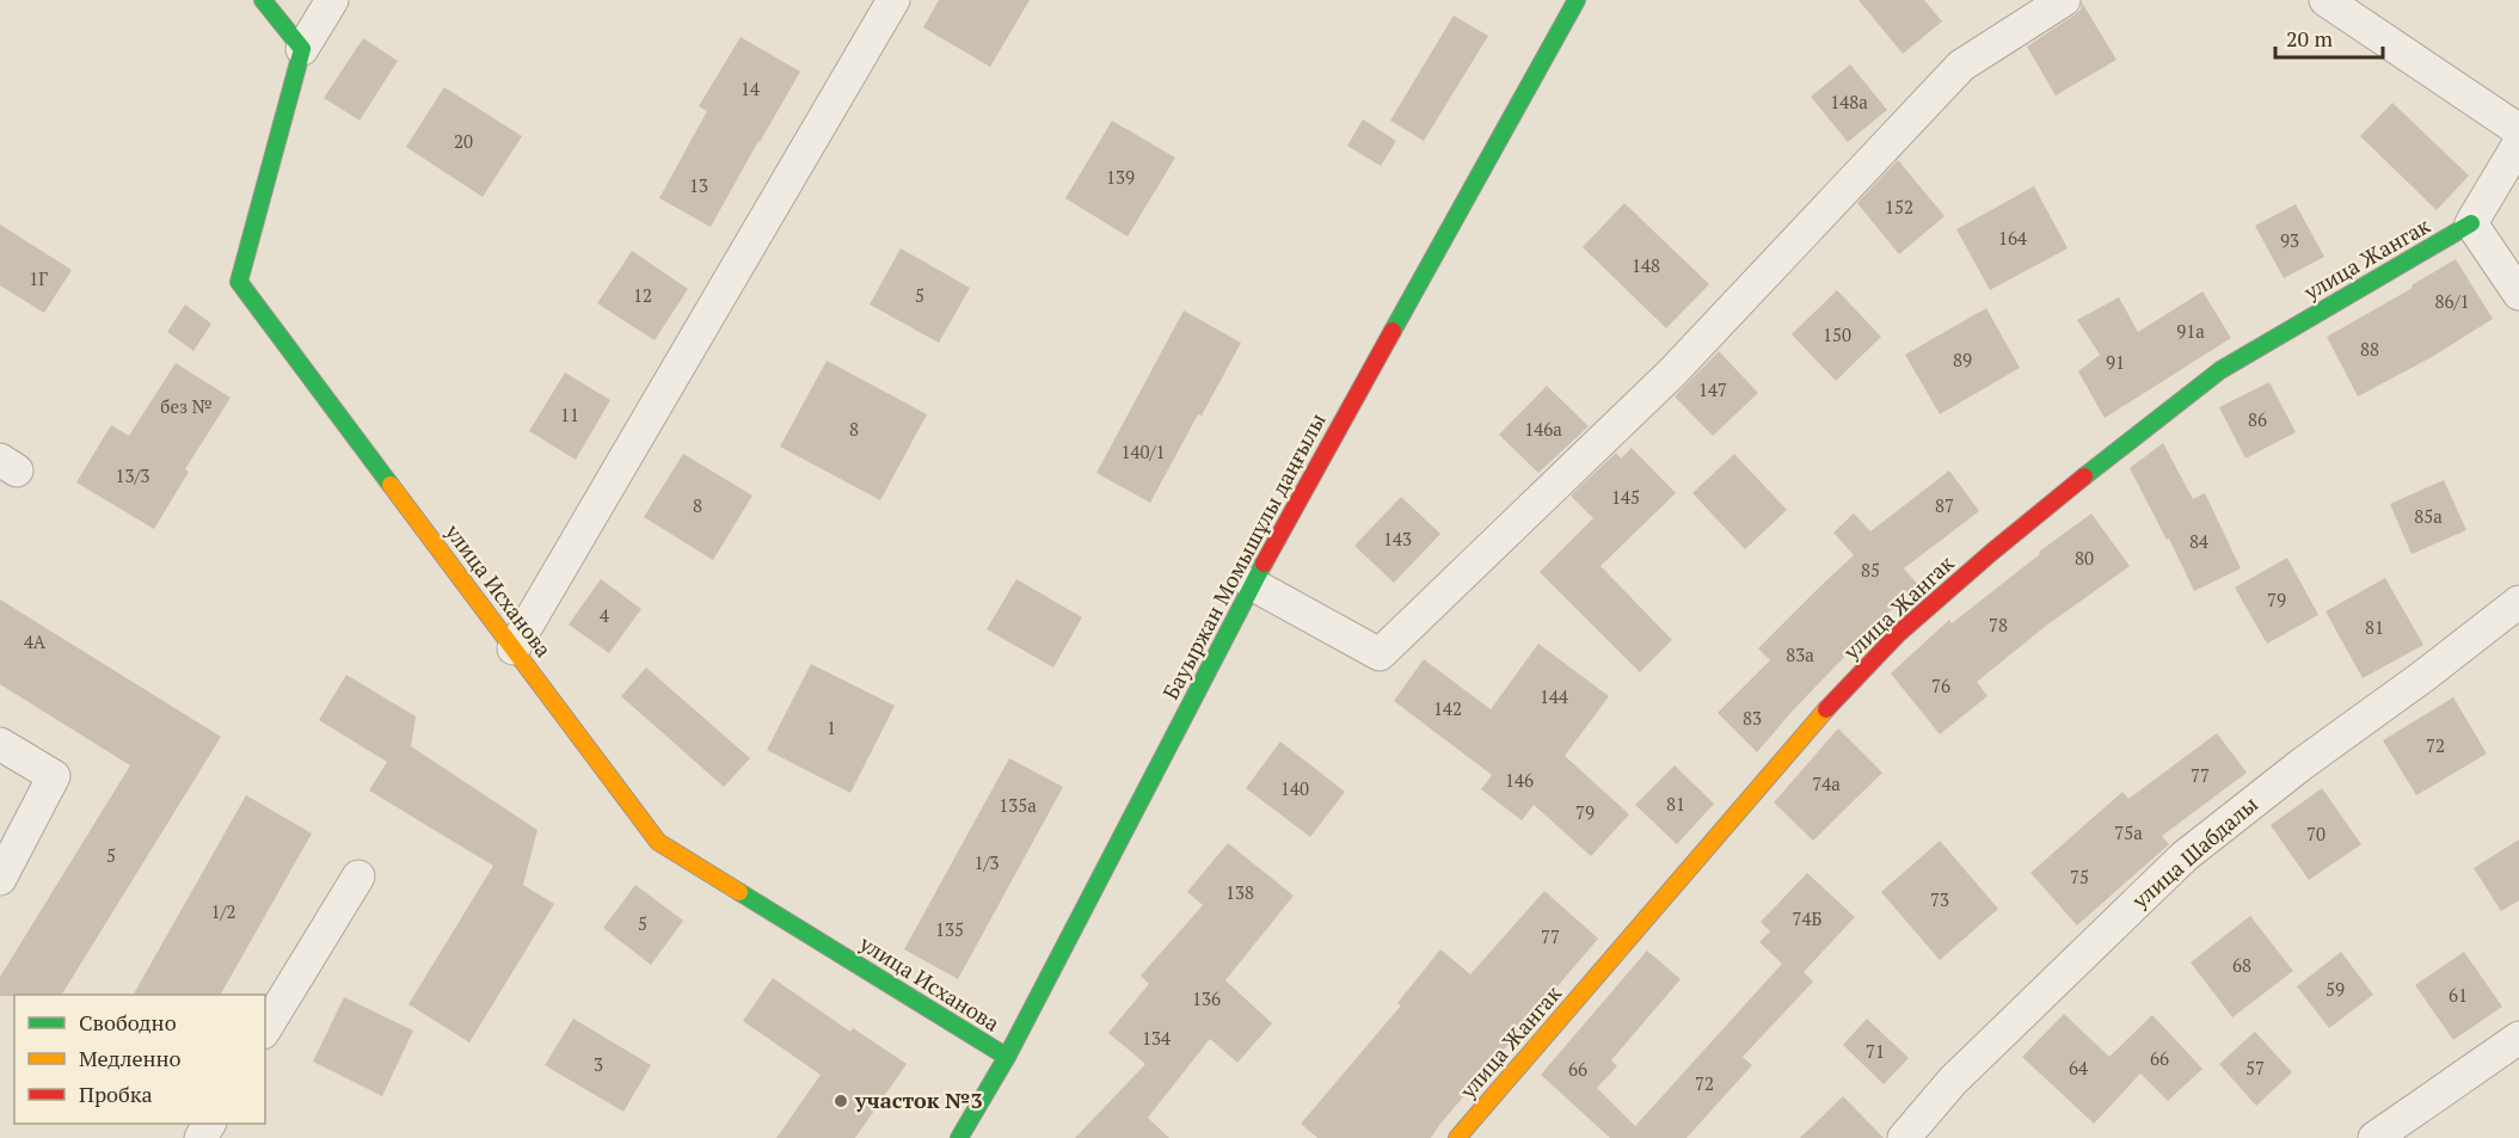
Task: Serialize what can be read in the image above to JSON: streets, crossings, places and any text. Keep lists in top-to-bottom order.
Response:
{
  "streets": {
    "main road": ["улица Жангак", "Бауыржан Момышұлы даңғылы", "улица Исханова"],
    "street": ["улица Шабдалы"]
  },
  "crossings": [
    ["Бауыржан Момышұлы даңғылы", "улица Исханова"]
  ],
  "places": ["участок №3"],
  "house_numbers": [
    "14",
    "148а",
    "20",
    "139",
    "13",
    "152",
    "164",
    "93",
    "148",
    "1Г",
    "12",
    "5",
    "86/1",
    "91а",
    "150",
    "88",
    "89",
    "91",
    "147",
    "без №",
    "11",
    "86",
    "8",
    "146а",
    "140/1",
    "13/3",
    "145",
    "8",
    "87",
    "85а",
    "143",
    "84",
    "80",
    "85",
    "79",
    "4",
    "78",
    "81",
    "4А",
    "83а",
    "76",
    "144",
    "142",
    "83",
    "1",
    "72",
    "77",
    "146",
    "74а",
    "140",
    "81",
    "135а",
    "79",
    "75а",
    "70",
    "5",
    "1/3",
    "75",
    "138",
    "73",
    "1/2",
    "74Б",
    "5",
    "135",
    "77",
    "68",
    "59",
    "61",
    "136",
    "134",
    "71",
    "66",
    "3",
    "64",
    "57",
    "66",
    "72"
  ],
  "legend": ["Свободно", "Медленно", "Пробка"],
  "scale_bar": "20 m"
}
